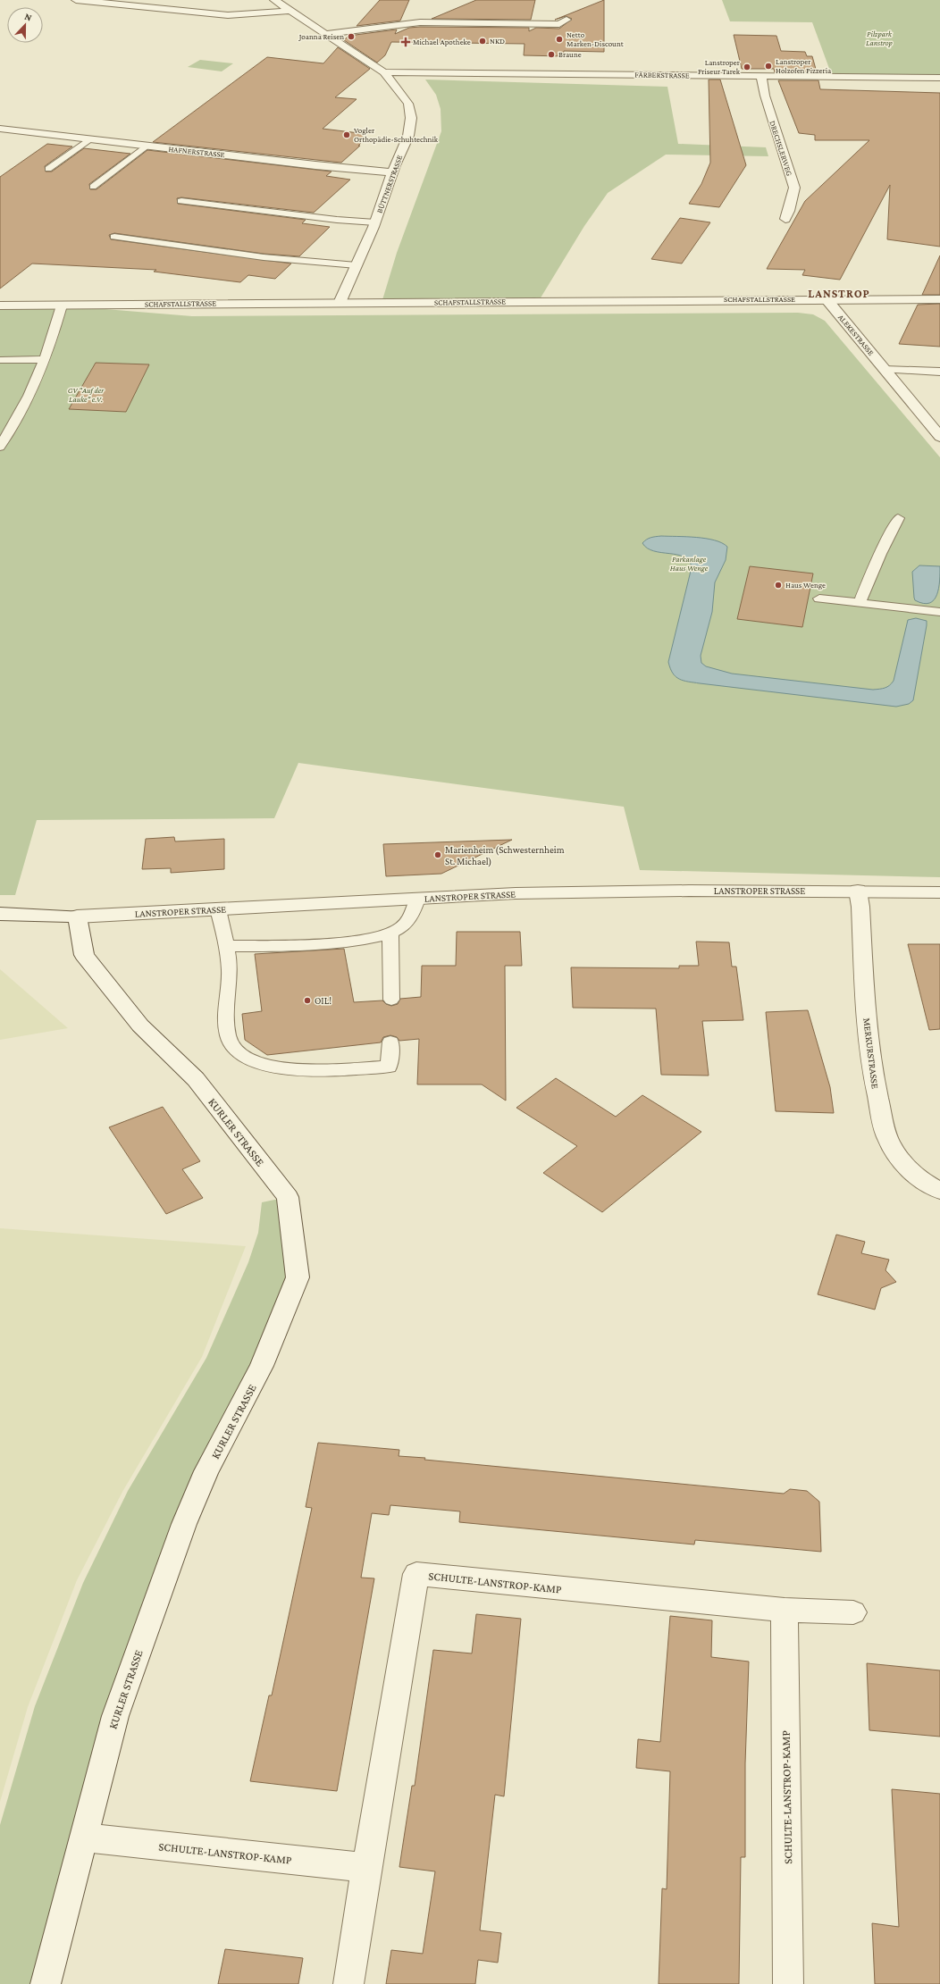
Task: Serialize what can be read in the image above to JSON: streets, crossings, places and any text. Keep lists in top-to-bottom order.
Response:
{
  "streets": {
    "street": [
      "FÄRBERSTRASSE",
      "DRECHSLERWEG",
      "HAFNERSTRASSE",
      "BÜTTNERSTRASSE",
      "SCHAFSTALLSTRASSE",
      "ALEKESTRASSE",
      "LANSTROPER STRASSE",
      "MERKURSTRASSE",
      "KURLER STRASSE",
      "SCHULTE-LANSTROP-KAMP"
    ]
  },
  "crossings": [
    ["FÄRBERSTRASSE", "DRECHSLERWEG"],
    ["FÄRBERSTRASSE", "BÜTTNERSTRASSE"],
    ["HAFNERSTRASSE", "BÜTTNERSTRASSE"],
    ["BÜTTNERSTRASSE", "SCHAFSTALLSTRASSE"],
    ["SCHAFSTALLSTRASSE", "ALEKESTRASSE"],
    ["LANSTROPER STRASSE", "MERKURSTRASSE"],
    ["LANSTROPER STRASSE", "KURLER STRASSE"],
    ["KURLER STRASSE", "SCHULTE-LANSTROP-KAMP"]
  ],
  "districts": ["LANSTROP"],
  "parks": ["Pilzpark Lanstrop", "GV \"Auf der Lauke\" e.V.", "Parkanlage Haus Wenge"],
  "places": {
    "other": [
      "Joanna Reisen",
      "Netto Marken-Discount",
      "NKD",
      "Braune",
      "Lanstroper Holzofen Pizzeria",
      "Lanstroper Friseur Tarek",
      "Vogler Orthopädie-Schuhtechnik",
      "Haus Wenge",
      "Marienheim (Schwesternheim St. Michael)",
      "OIL!"
    ],
    "health": ["Michael Apotheke"]
  },
  "north": "top"
}
